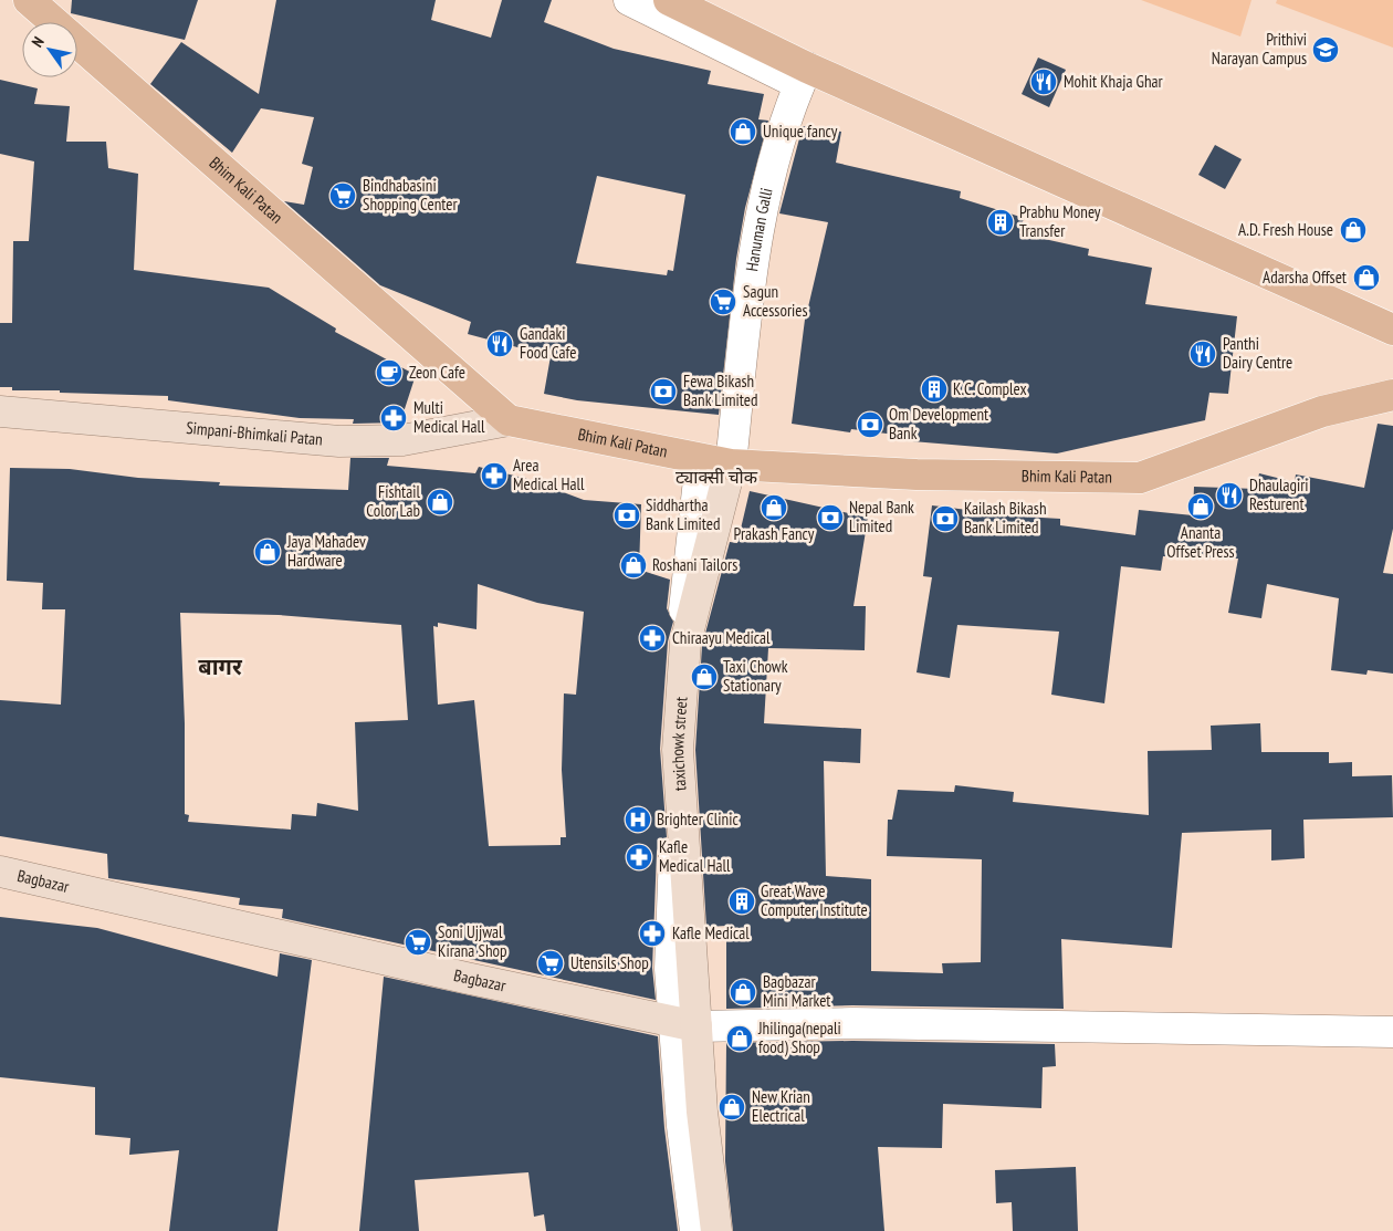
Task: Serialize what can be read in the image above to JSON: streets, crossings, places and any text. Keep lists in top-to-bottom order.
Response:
{
  "streets": {
    "main road": [
      "Bhim Kali Patan",
      "Simpani-Bhimkali Patan",
      "taxichowk street",
      "Bagbazar"
    ],
    "street": ["Hanuman Galli"]
  },
  "crossings": [
    ["Bhim Kali Patan", "Hanuman Galli"],
    ["Bhim Kali Patan", "Simpani-Bhimkali Patan"],
    ["Bhim Kali Patan", "taxichowk street"],
    ["Hanuman Galli", "taxichowk street"],
    ["taxichowk street", "Bagbazar"]
  ],
  "districts": ["ट्याक्सी चोक", "बागर"],
  "places": {
    "school or university": ["Prithivi Narayan Campus"],
    "restaurant": [
      "Mohit Khaja Ghar",
      "Gandaki Food Cafe",
      "Panthi Dairy Centre",
      "Dhaulagiri Resturent"
    ],
    "shop": [
      "Unique fancy",
      "A.D. Fresh House",
      "Adarsha Offset",
      "Fishtail Color Lab",
      "Ananta Offset Press",
      "Prakash Fancy",
      "Jaya Mahadev Hardware",
      "Roshani Tailors",
      "Taxi Chowk Stationary",
      "Bagbazar Mini Market",
      "Jhilinga(nepali food) Shop",
      "New Krian Electrical"
    ],
    "supermarket": [
      "Bindhabasini Shopping Center",
      "Sagun Accessories",
      "Soni Ujjwal Kirana Shop",
      "Utensils Shop"
    ],
    "building": ["Prabhu Money Transfer", "K.C. Complex", "Great Wave Computer Institute"],
    "cafe": ["Zeon Cafe"],
    "bank": [
      "Fewa Bikash Bank Limited",
      "Om Development Bank",
      "Siddhartha Bank Limited",
      "Nepal Bank Limited",
      "Kailash Bikash Bank Limited"
    ],
    "pharmacy": [
      "Multi Medical Hall",
      "Area Medical Hall",
      "Chiraayu Medical",
      "Kafle Medical Hall",
      "Kafle Medical"
    ],
    "hospital": ["Brighter Clinic"]
  },
  "north": "top left"
}
